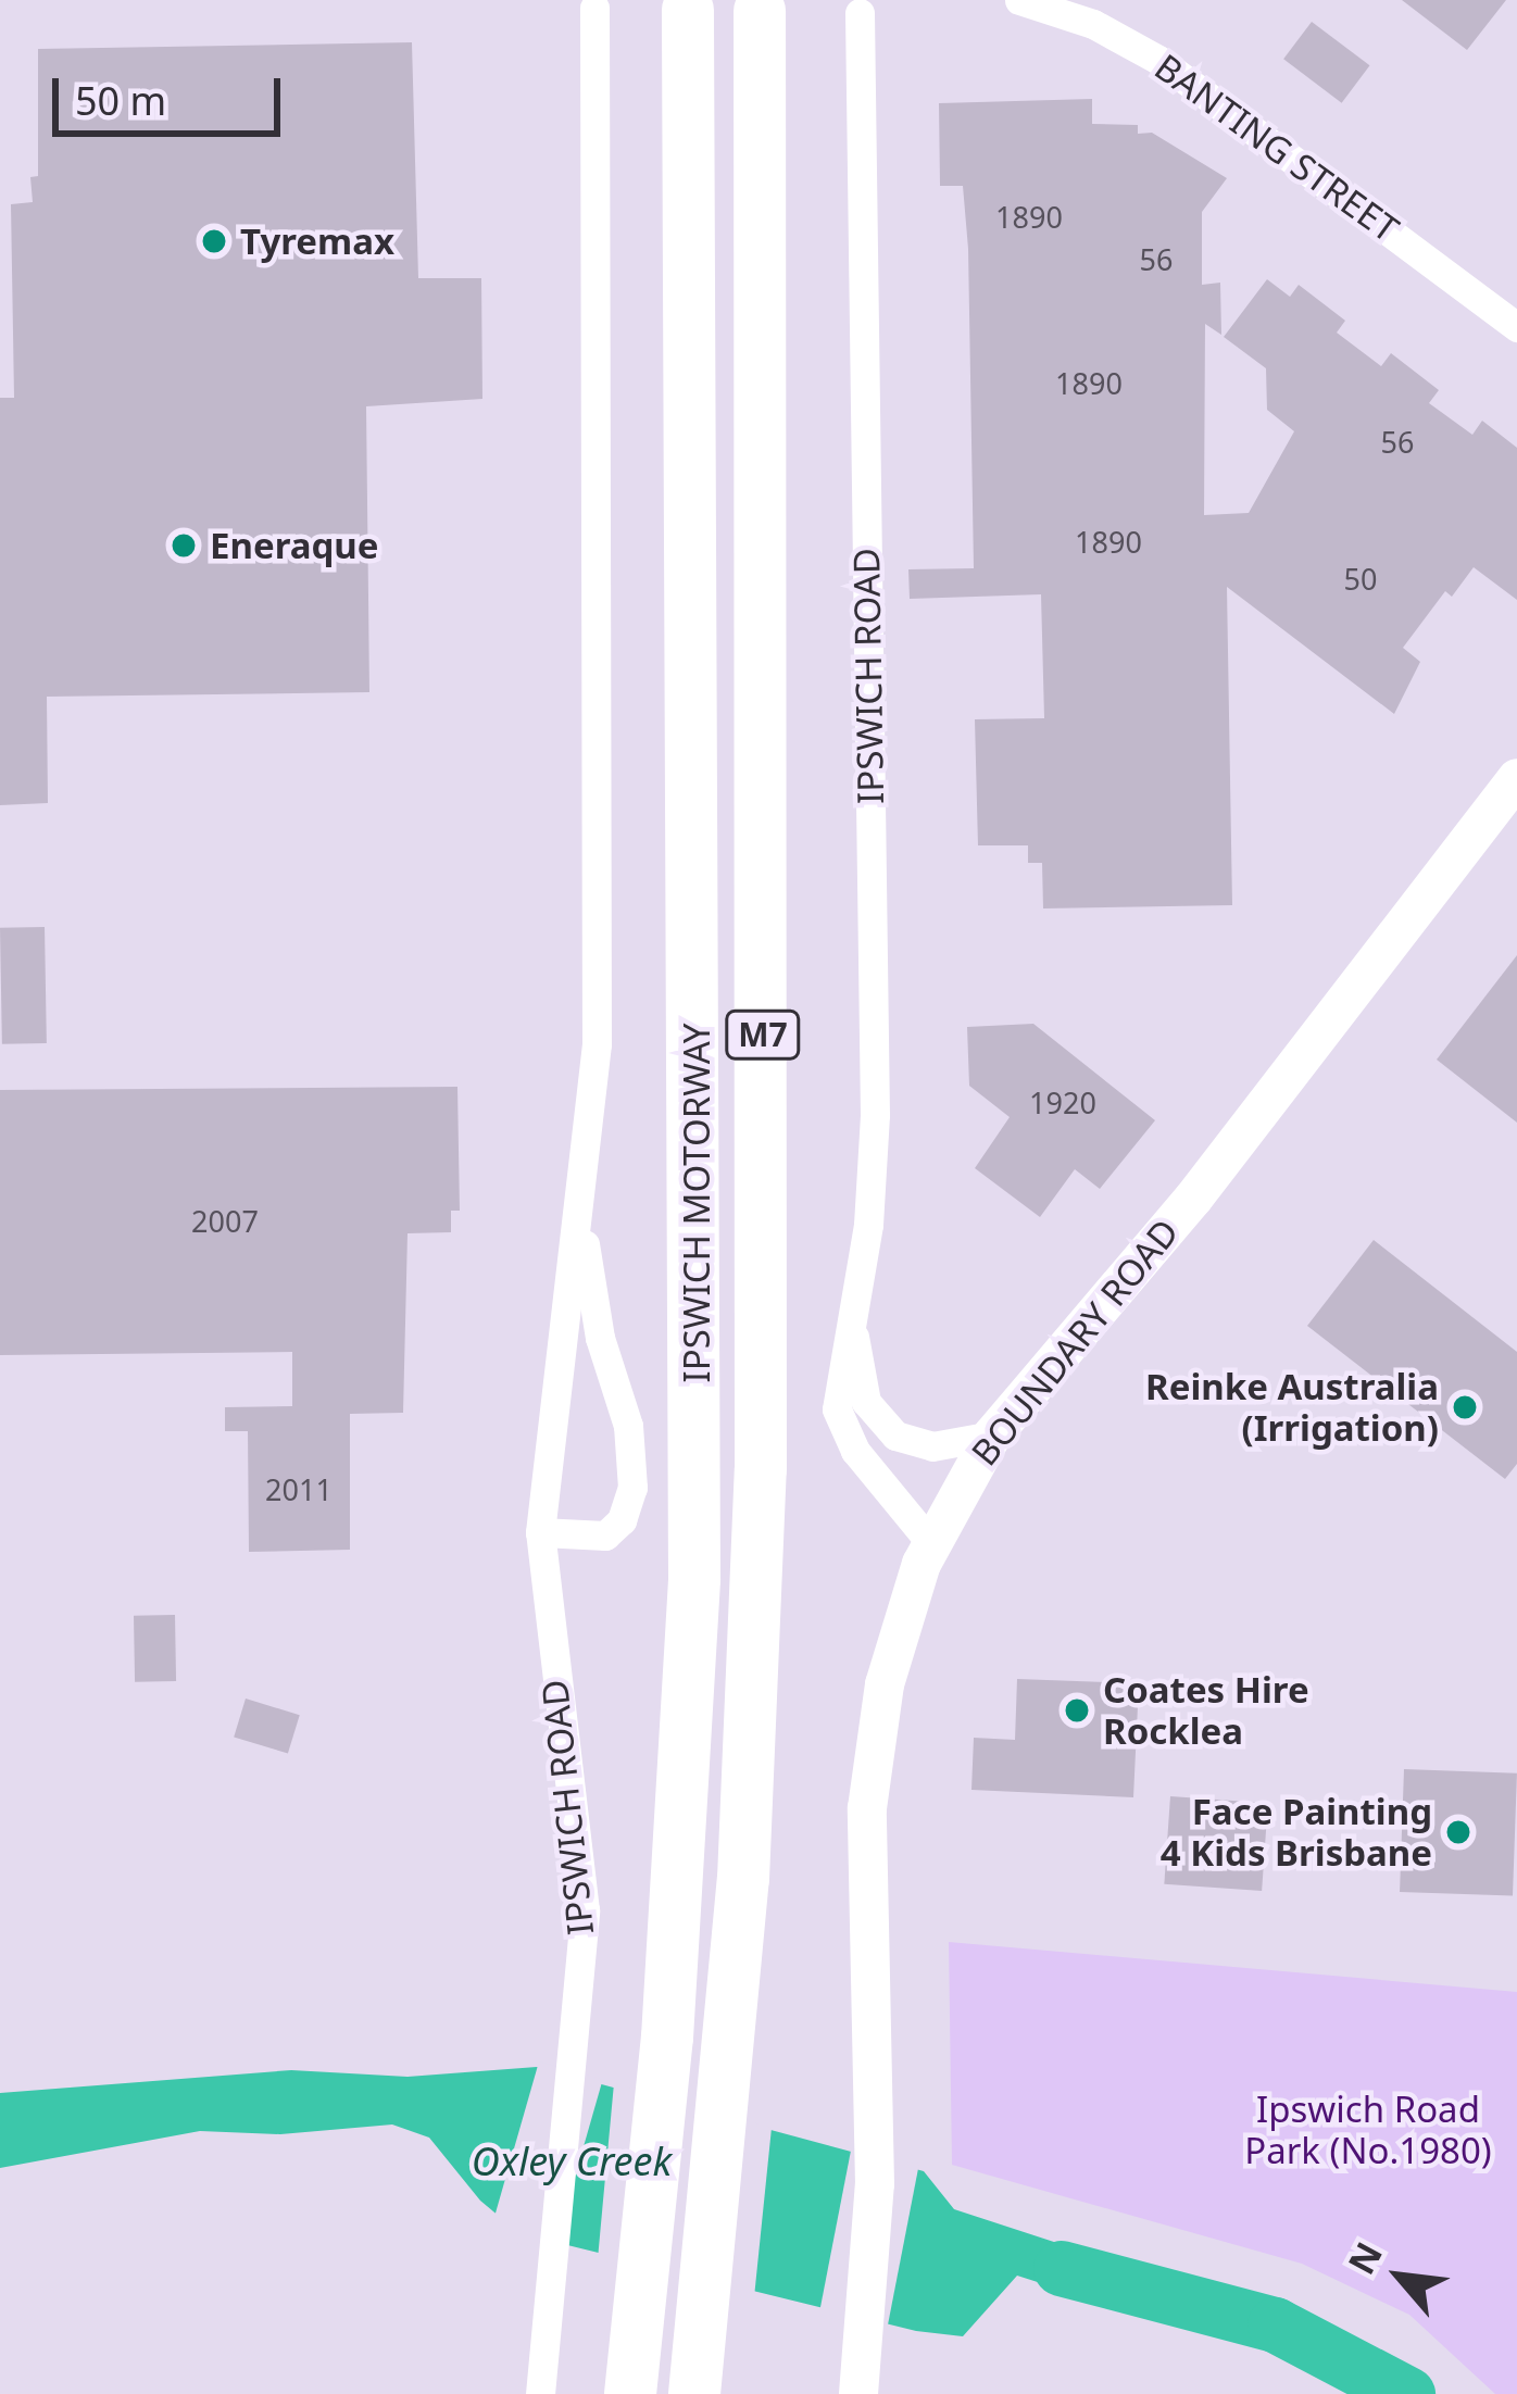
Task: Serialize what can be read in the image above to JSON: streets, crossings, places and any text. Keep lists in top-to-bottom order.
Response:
{
  "streets": {
    "highway": ["M7", "IPSWICH MOTORWAY"],
    "main road": ["BOUNDARY ROAD"],
    "street": ["BANTING STREET", "IPSWICH ROAD"]
  },
  "crossings": [
    ["IPSWICH ROAD", "BOUNDARY ROAD"]
  ],
  "water": ["Oxley Creek"],
  "parks": ["Ipswich Road Park (No.1980)"],
  "places": [
    "Tyremax",
    "Eneraque",
    "Reinke Australia (Irrigation)",
    "Coates Hire Rocklea",
    "Face Painting 4 Kids Brisbane"
  ],
  "house_numbers": [
    "1890",
    "56",
    "1890",
    "56",
    "1890",
    "50",
    "1920",
    "2007",
    "2011"
  ],
  "scale_bar": "50 m",
  "north": "top left"
}
